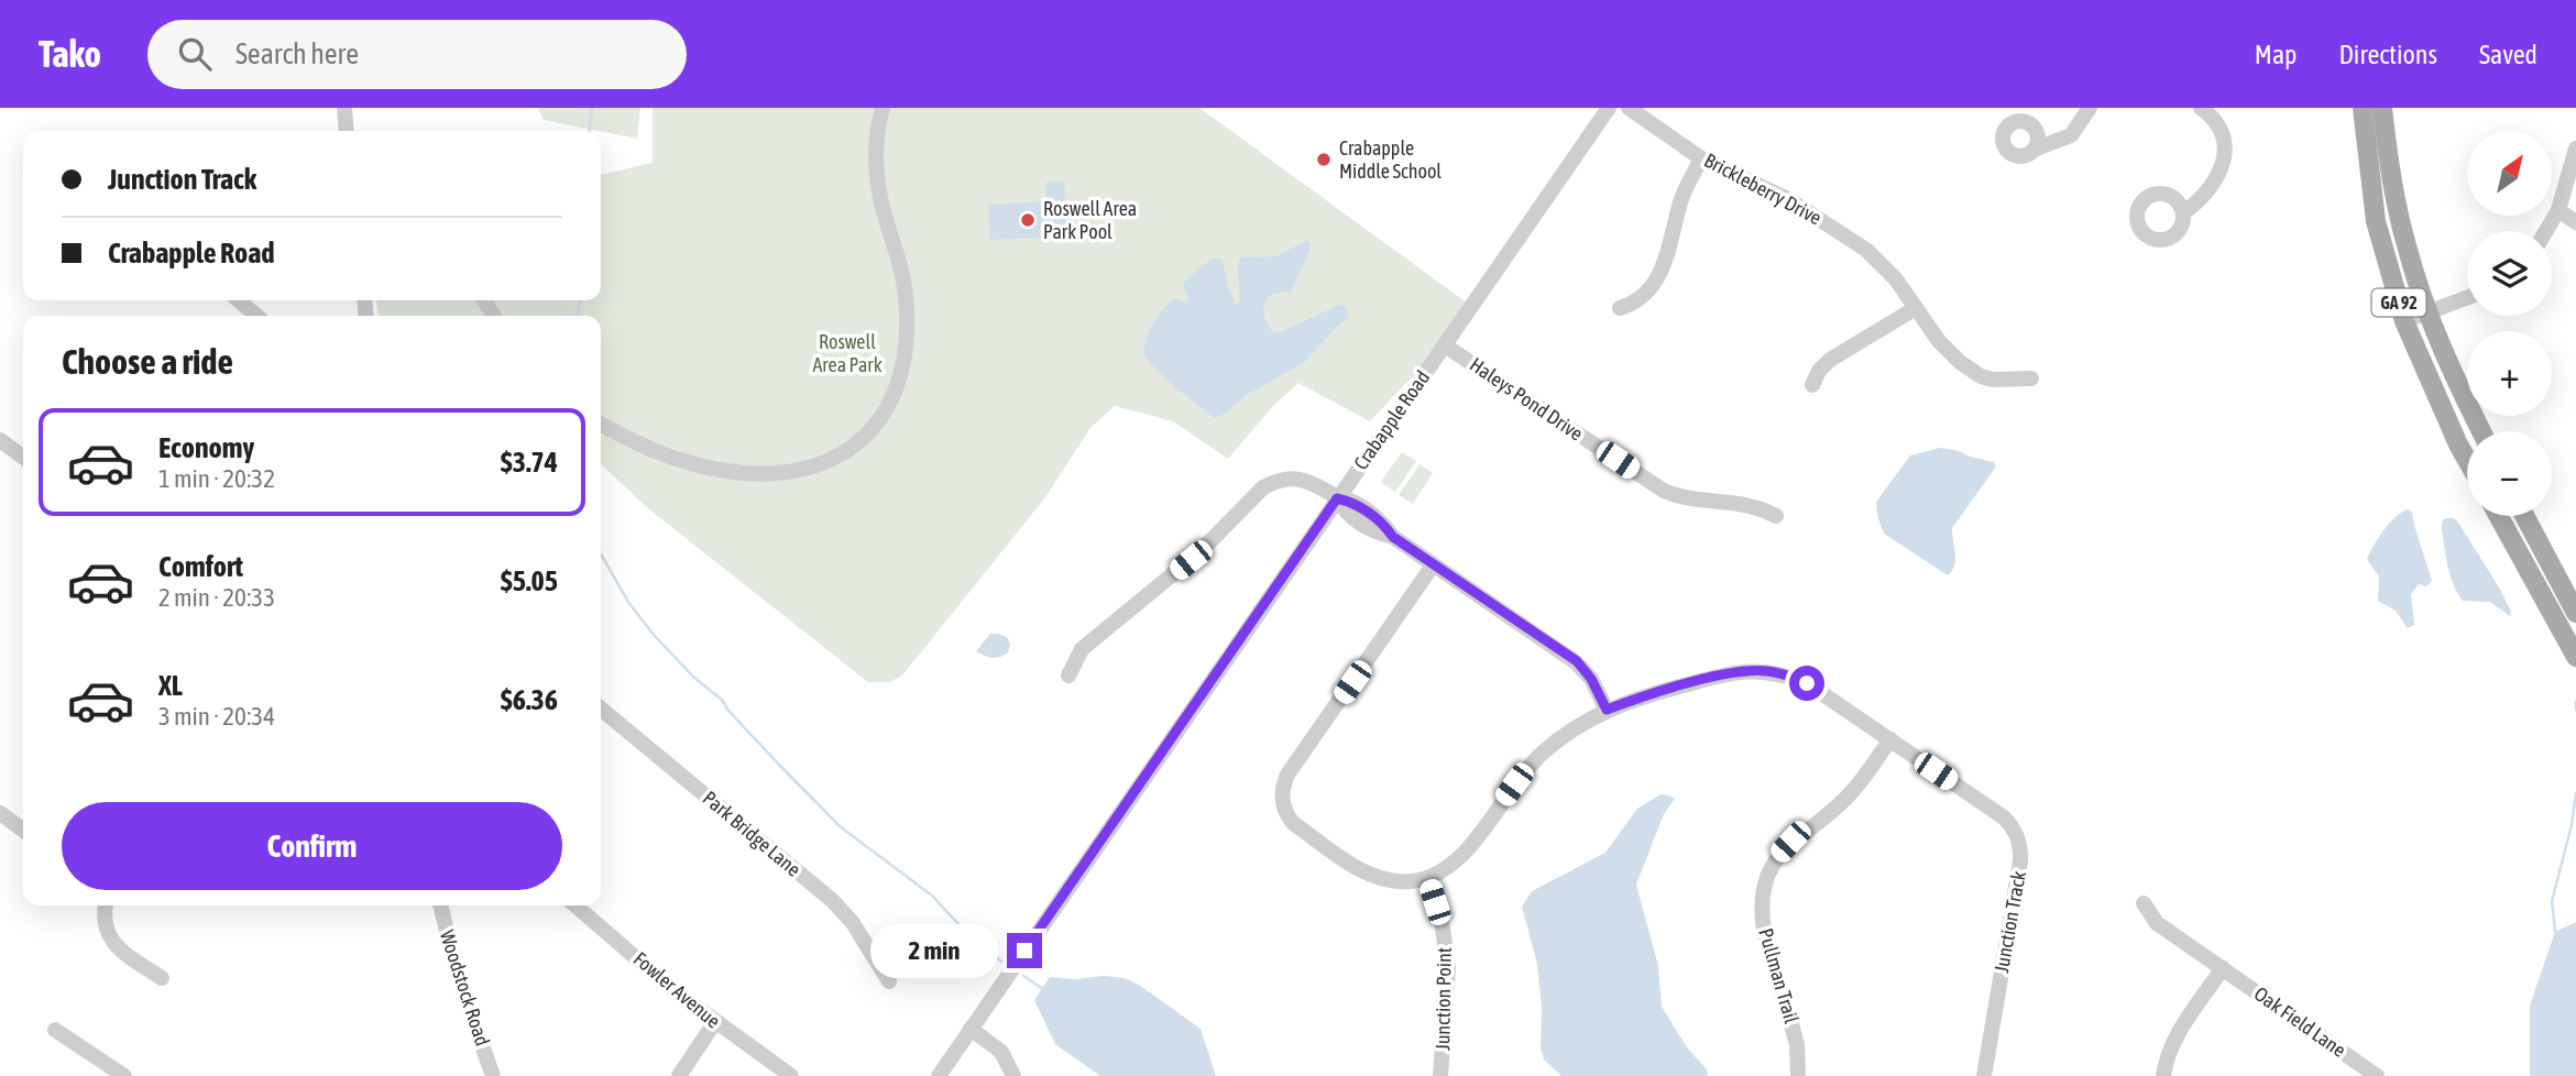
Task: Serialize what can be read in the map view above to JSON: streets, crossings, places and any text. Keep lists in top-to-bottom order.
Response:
{
  "streets": {
    "main road": ["GA 92"],
    "street": [
      "Brickleberry Drive",
      "Haleys Pond Drive",
      "Crabapple Road",
      "Park Bridge Lane",
      "Junction Track",
      "Pullman Trail",
      "Woodstock Road",
      "Fowler Avenue",
      "Junction Point",
      "Oak Field Lane"
    ]
  },
  "crossings": [
    ["Haleys Pond Drive", "Crabapple Road"],
    ["Junction Track", "Pullman Trail"],
    ["Junction Track", "Junction Point"]
  ],
  "parks": ["Roswell Area Park"],
  "places": ["Crabapple Middle School", "Roswell Area Park Pool"],
  "north": "top right",
  "page": {
    "header": "Tako",
    "search": "Search here",
    "nav": ["Map", "Directions", "Saved"],
    "map_buttons": ["+", "−"],
    "banner": ["Junction Track", "Crabapple Road"],
    "heading": "Choose a ride",
    "list": [
      {
        "name": "Economy",
        "note": "1 min · 20:32",
        "value": "$3.74"
      },
      {
        "name": "Comfort",
        "note": "2 min · 20:33",
        "value": "$5.05"
      },
      {
        "name": "XL",
        "note": "3 min · 20:34",
        "value": "$6.36"
      }
    ],
    "buttons": "Confirm",
    "bubble": "2 min"
  }
}
